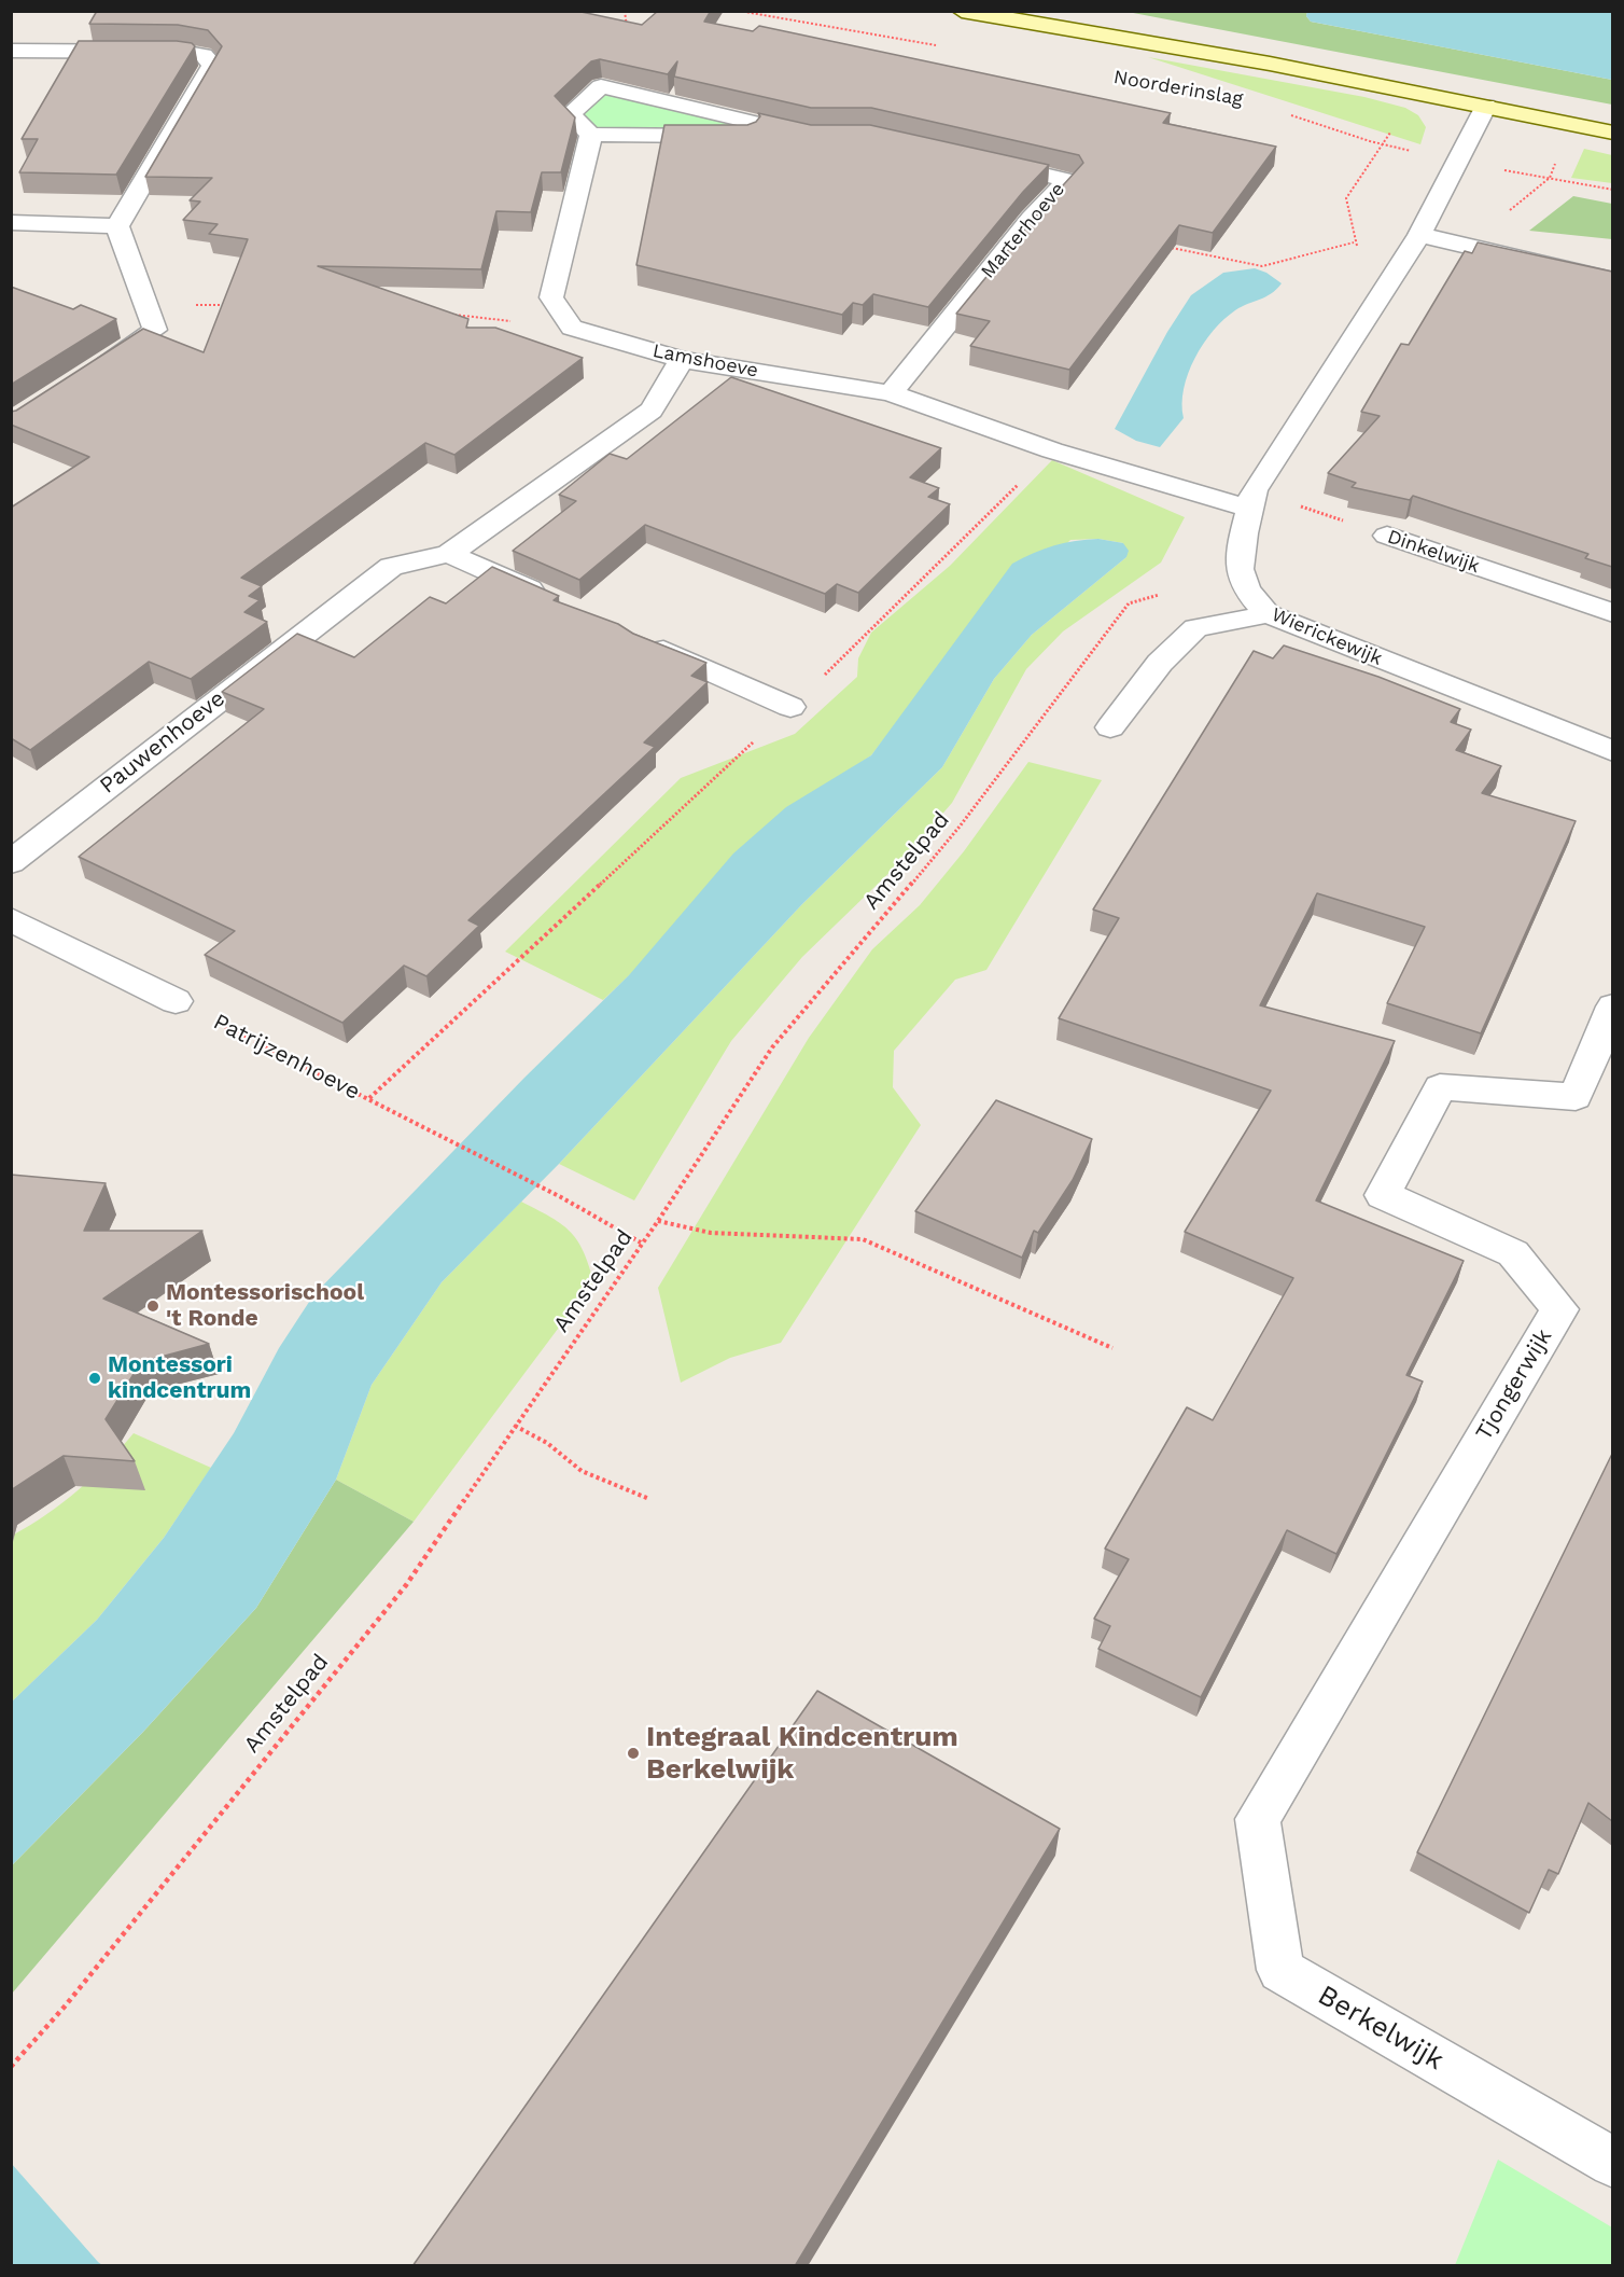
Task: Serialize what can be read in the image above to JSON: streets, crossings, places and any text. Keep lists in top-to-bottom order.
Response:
{
  "streets": {
    "main road": ["Noorderinslag"],
    "street": [
      "Marterhoeve",
      "Lamshoeve",
      "Dinkelwijk",
      "Wierickewijk",
      "Pauwenhoeve",
      "Tjongerwijk",
      "Berkelwijk"
    ],
    "path": ["Amstelpad", "Patrijzenhoeve"]
  },
  "crossings": [
    ["Marterhoeve", "Lamshoeve"],
    ["Lamshoeve", "Dinkelwijk"],
    ["Lamshoeve", "Pauwenhoeve"],
    ["Wierickewijk", "Amstelpad"],
    ["Amstelpad", "Patrijzenhoeve"],
    ["Tjongerwijk", "Berkelwijk"]
  ],
  "places": ["Montessorischool 't Ronde", "Montessori kindcentrum", "Integraal Kindcentrum Berkelwijk"]
}
